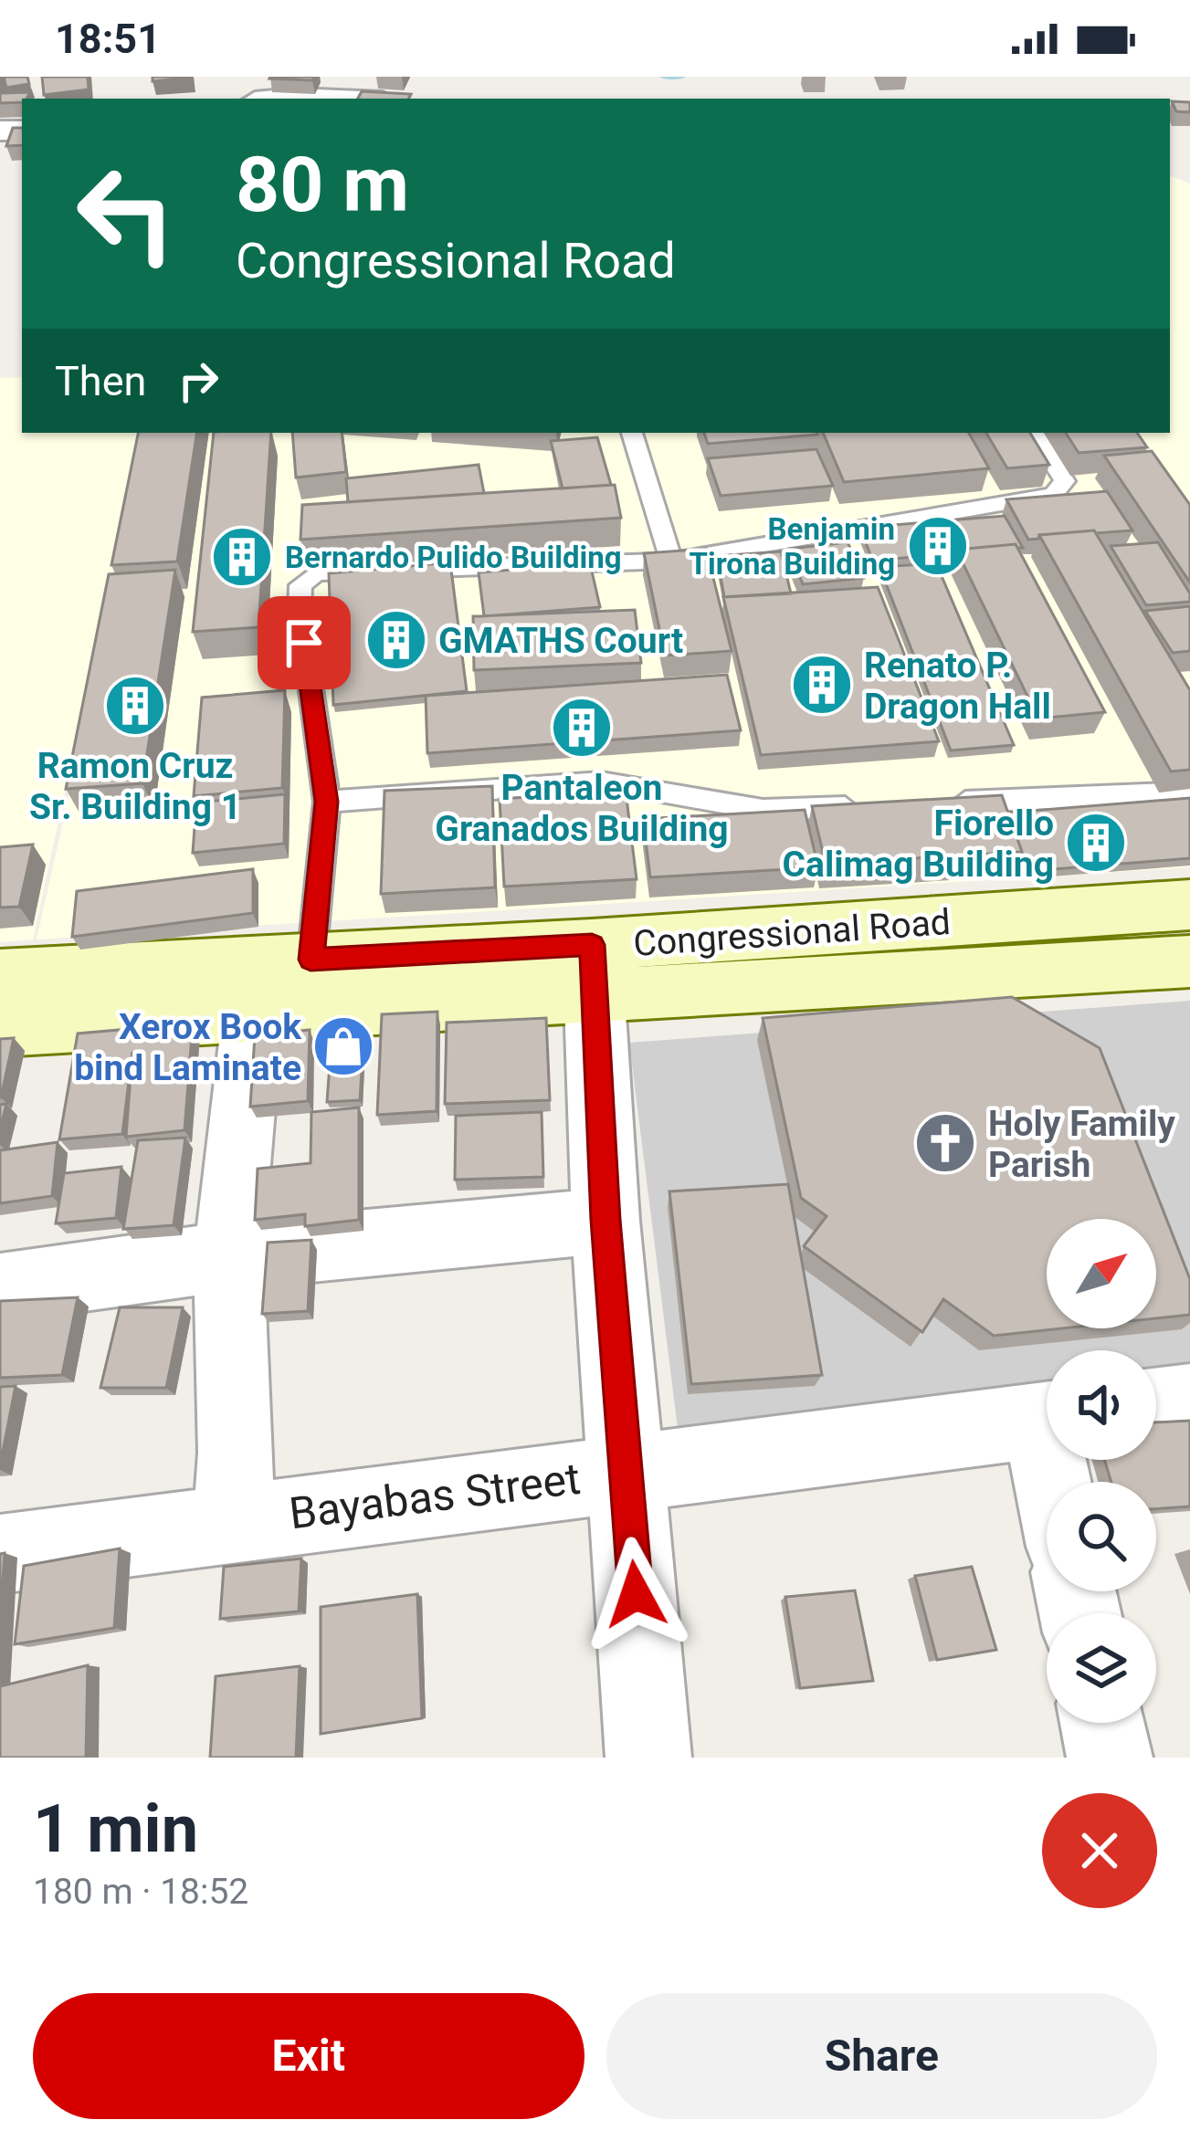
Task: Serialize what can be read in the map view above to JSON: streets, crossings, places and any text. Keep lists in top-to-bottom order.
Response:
{
  "streets": {
    "main road": ["Congressional Road"],
    "street": ["Bayabas Street"]
  },
  "places": {
    "building": [
      "Benjamin Tirona Building",
      "Bernardo Pulido Building",
      "GMATHS Court",
      "Renato P. Dragon Hall",
      "Ramon Cruz Sr. Building 1",
      "Pantaleon Granados Building",
      "Fiorello Calimag Building"
    ],
    "shop": ["Xerox Book bind Laminate"],
    "church": ["Holy Family Parish"]
  },
  "north": "top right",
  "page": {
    "status": "18:51",
    "turn": ["80 m", "Congressional Road"],
    "then": "Then",
    "heading": ["1 min", "180 m · 18:52"],
    "buttons": ["Exit", "Share"]
  }
}
